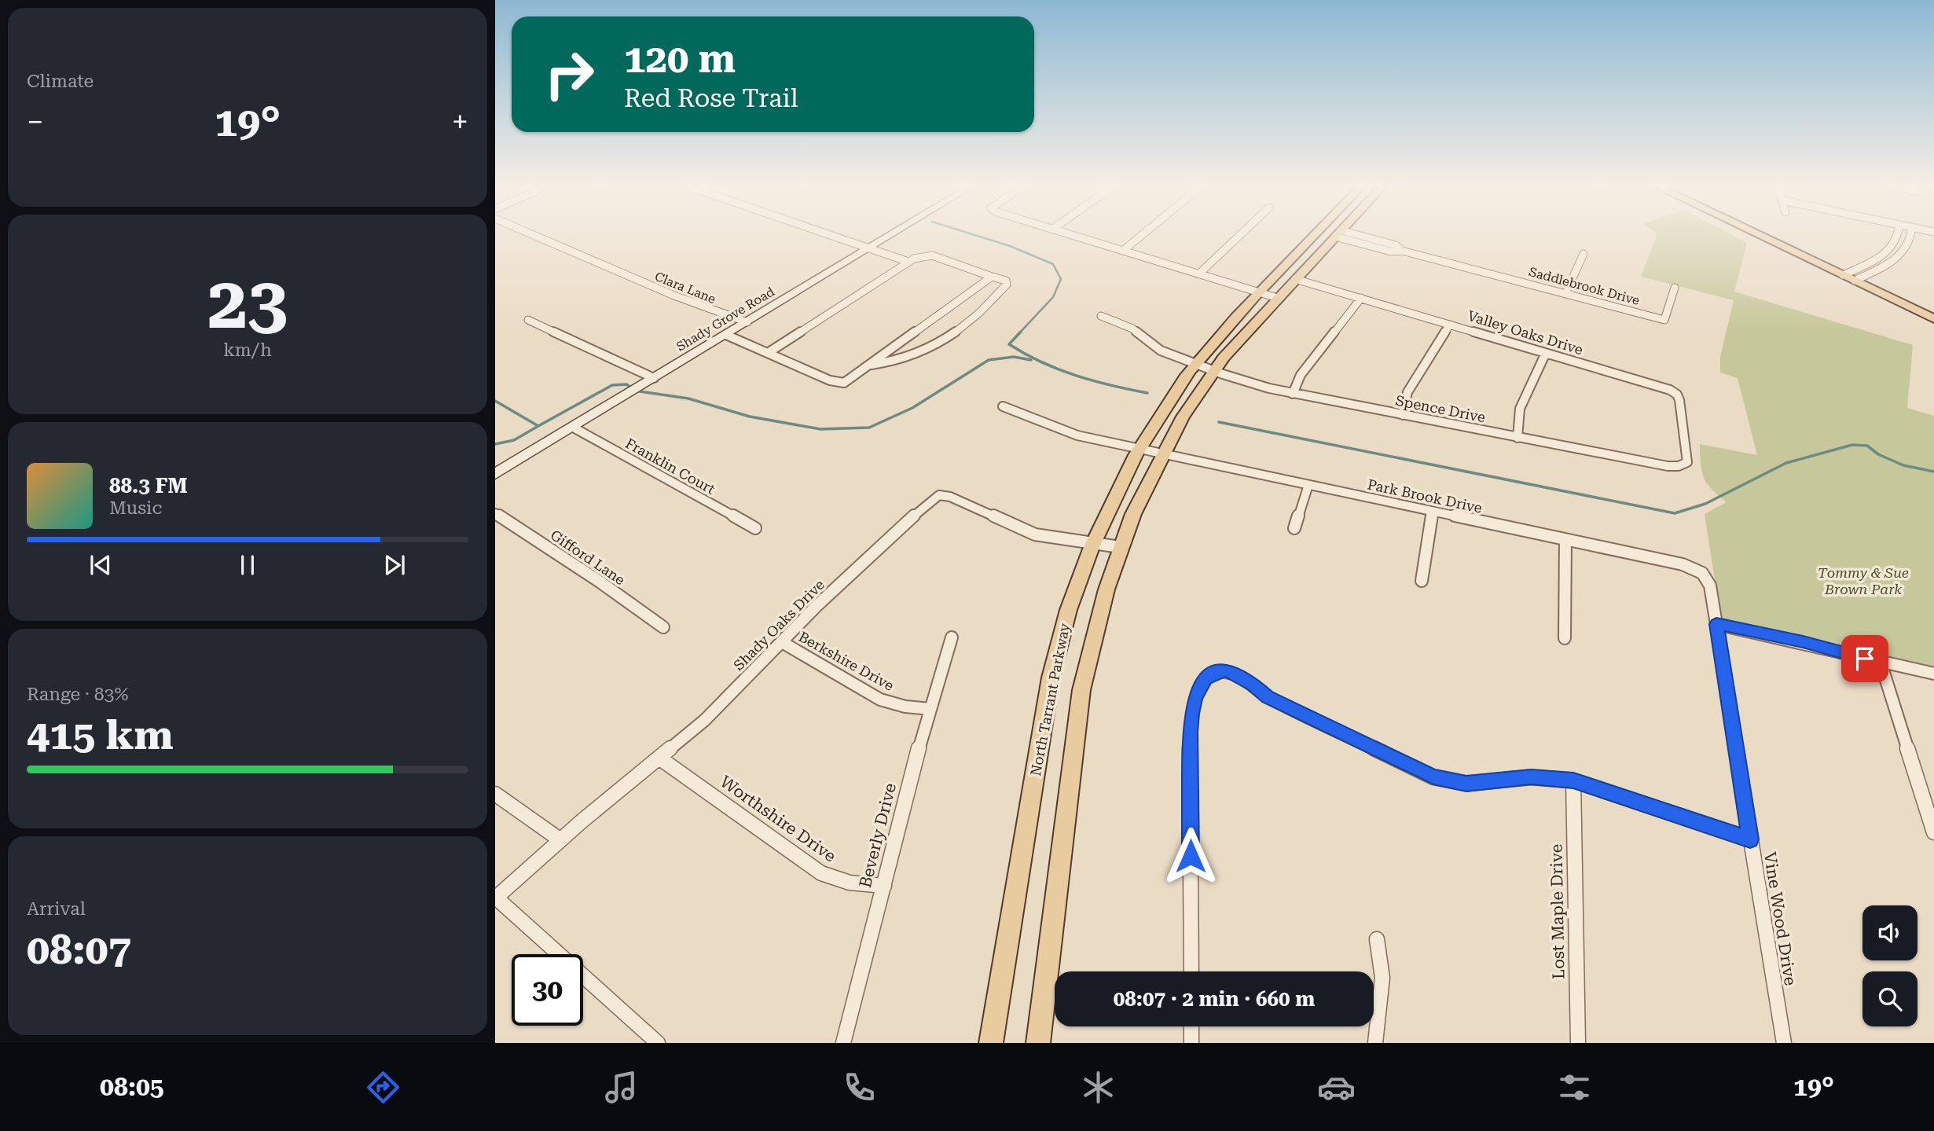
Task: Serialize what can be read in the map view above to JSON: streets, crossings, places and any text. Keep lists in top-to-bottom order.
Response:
{
  "streets": {
    "main road": ["North Tarrant Parkway"],
    "street": [
      "Saddlebrook Drive",
      "Clara Lane",
      "Shady Grove Road",
      "Valley Oaks Drive",
      "Spence Drive",
      "Franklin Court",
      "Park Brook Drive",
      "Gifford Lane",
      "Shady Oaks Drive",
      "Berkshire Drive",
      "Worthshire Drive",
      "Beverly Drive",
      "Lost Maple Drive",
      "Vine Wood Drive"
    ]
  },
  "crossings": [
    ["Clara Lane", "Shady Grove Road"],
    ["Shady Grove Road", "Franklin Court"],
    ["Valley Oaks Drive", "Spence Drive"],
    ["Valley Oaks Drive", "North Tarrant Parkway"],
    ["Spence Drive", "North Tarrant Parkway"],
    ["Park Brook Drive", "North Tarrant Parkway"],
    ["Park Brook Drive", "Vine Wood Drive"],
    ["Shady Oaks Drive", "Berkshire Drive"],
    ["Shady Oaks Drive", "North Tarrant Parkway"],
    ["Shady Oaks Drive", "Worthshire Drive"],
    ["Berkshire Drive", "Beverly Drive"],
    ["Worthshire Drive", "Beverly Drive"]
  ],
  "parks": ["Tommy & Sue Brown Park"],
  "page": {
    "tile": [
      "Climate",
      ["23", "km/h"],
      ["Range · 83%", "415 km"],
      ["Arrival", "08:07"]
    ],
    "turn": ["120 m", "Red Rose Trail"],
    "heat": ["−", "19°", "+"],
    "song": ["88.3 FM", "Music"],
    "limit": "30",
    "trip": "08:07 · 2 min · 660 m",
    "tabs": ["08:05", "19°"]
  }
}
